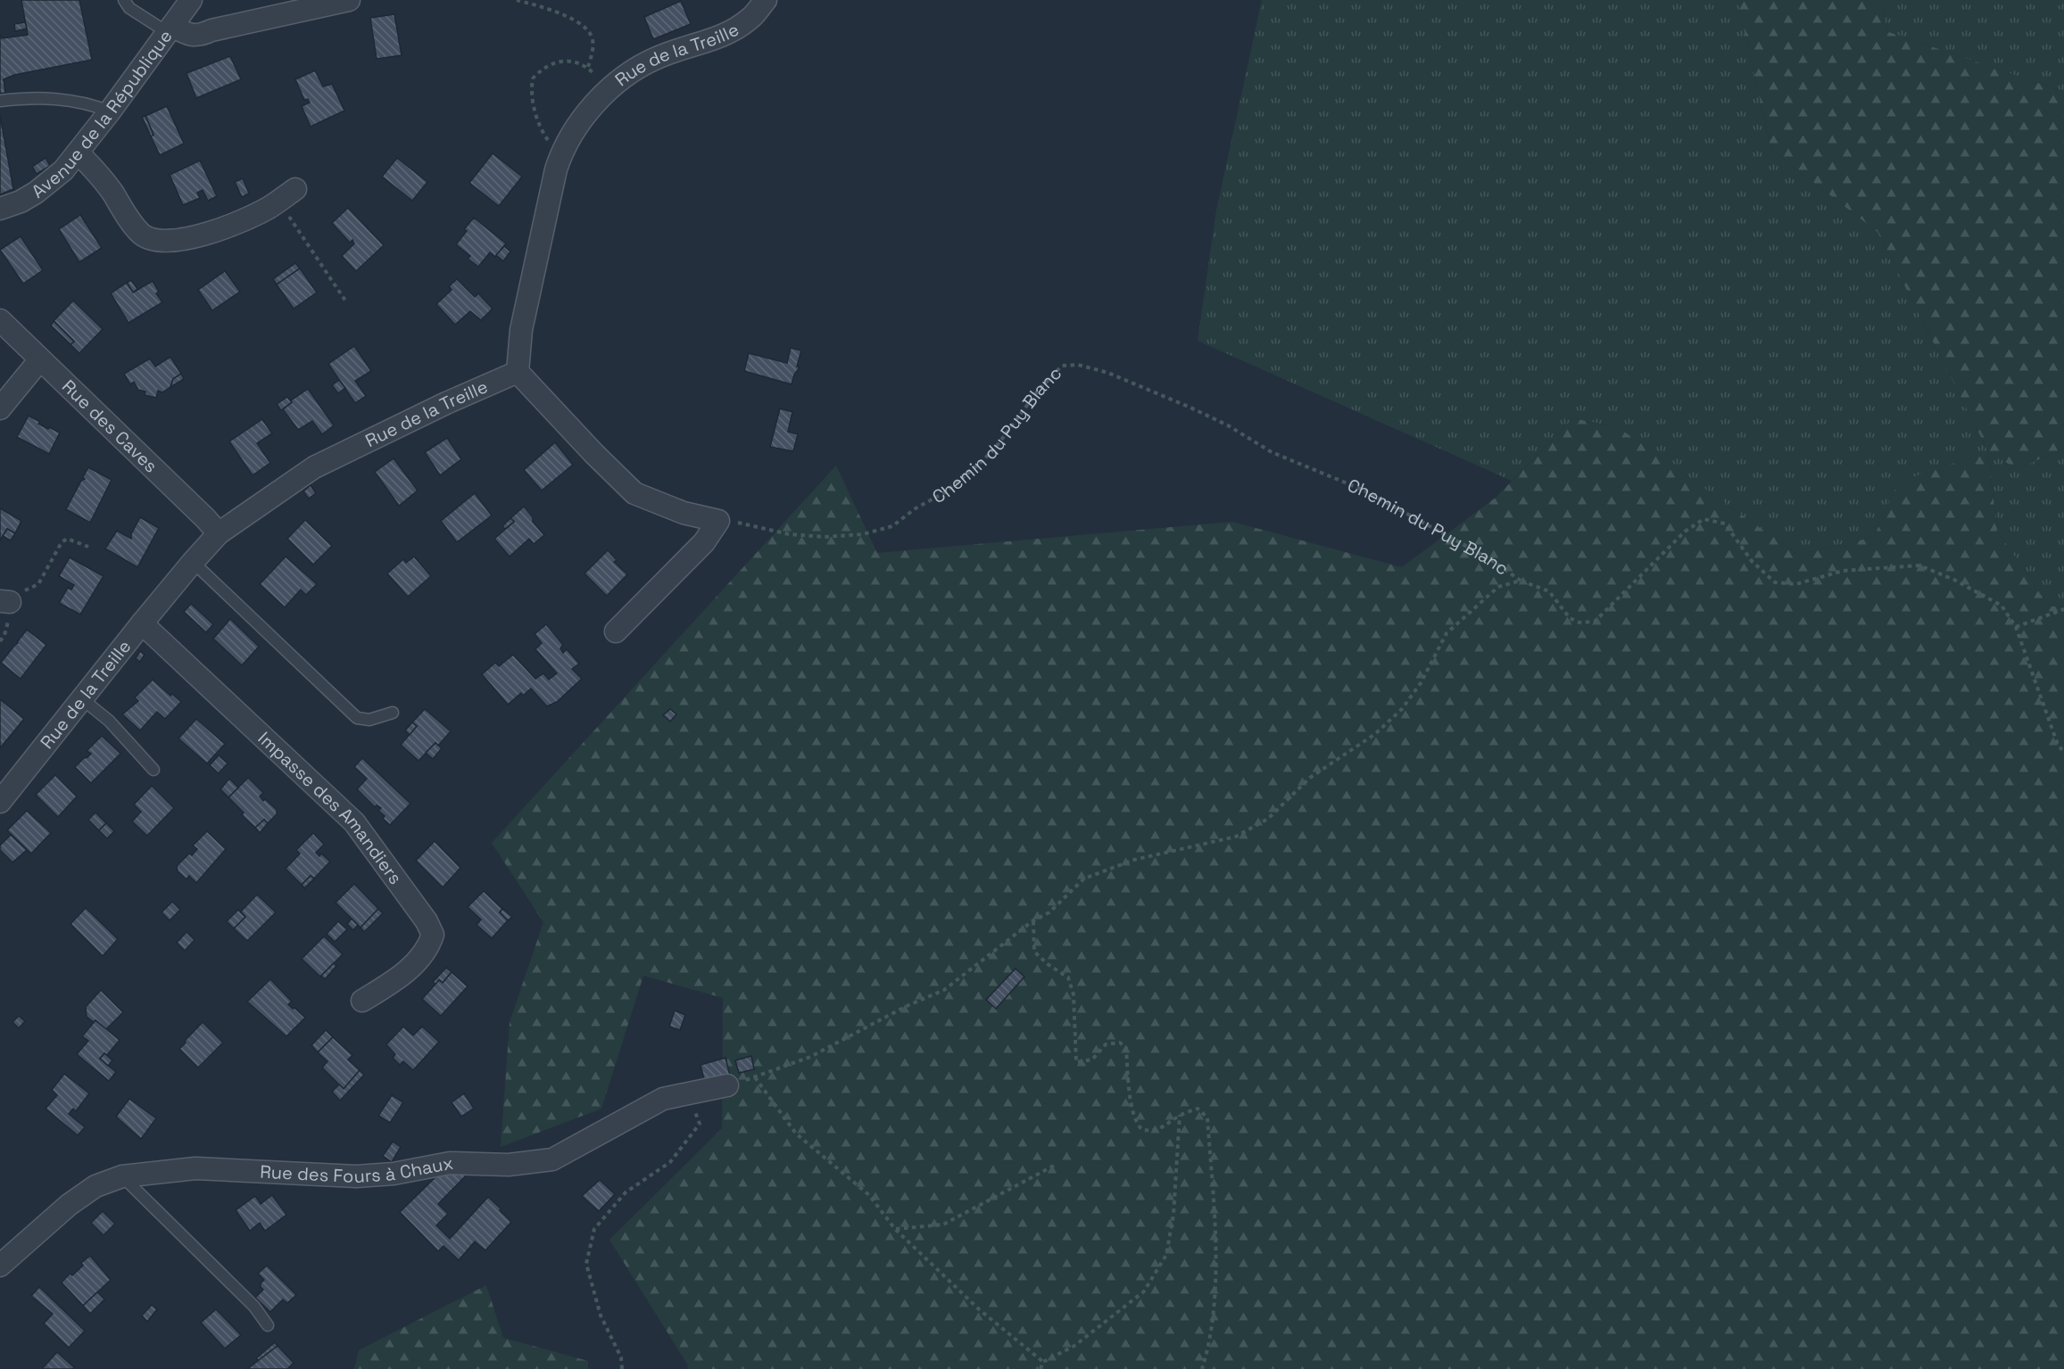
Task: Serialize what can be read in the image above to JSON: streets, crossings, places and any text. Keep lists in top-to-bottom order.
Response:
{
  "streets": {
    "street": [
      "Rue de la Treille",
      "Avenue de la République",
      "Rue des Caves",
      "Impasse des Amandiers",
      "Rue des Fours à Chaux"
    ],
    "path": ["Chemin du Puy Blanc"]
  },
  "crossings": [
    ["Rue de la Treille", "Rue des Caves"],
    ["Rue de la Treille", "Impasse des Amandiers"]
  ]
}
